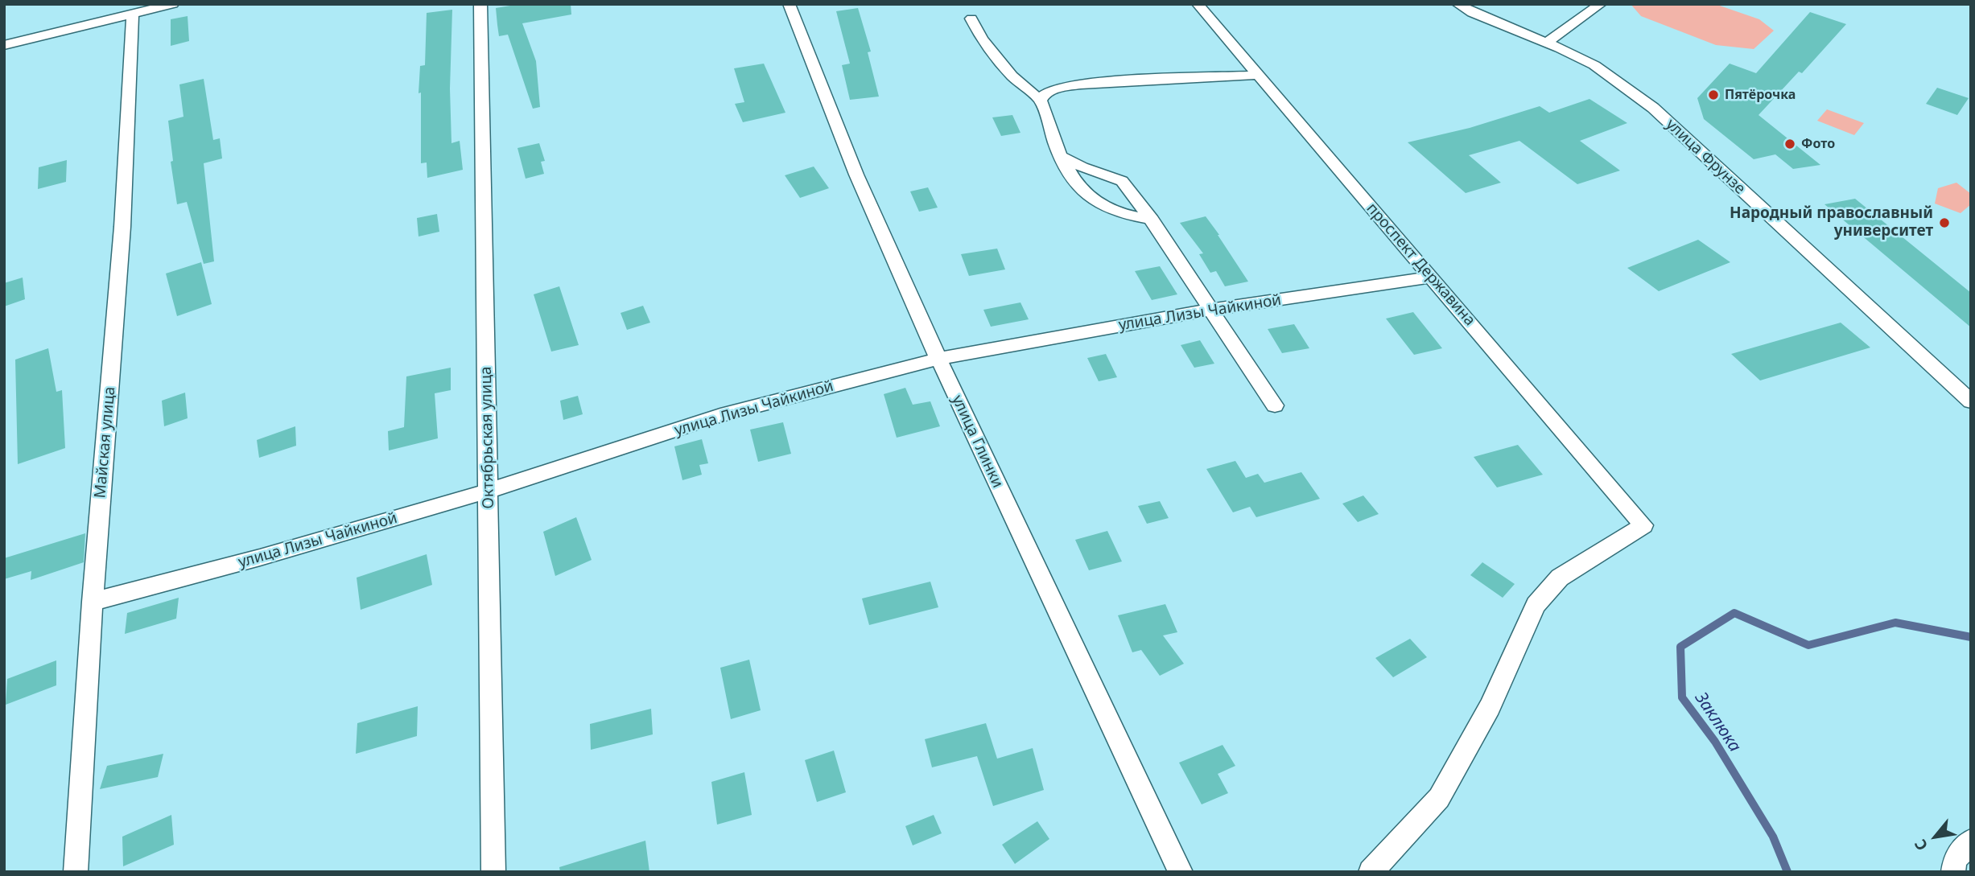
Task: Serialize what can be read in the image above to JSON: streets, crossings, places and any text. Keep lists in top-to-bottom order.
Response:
{
  "streets": {
    "street": [
      "улица Фрунзе",
      "проспект Державина",
      "улица Лизы Чайкиной",
      "Октябрьская улица",
      "улица Глинки",
      "Майская улица"
    ]
  },
  "crossings": [
    ["проспект Державина", "улица Лизы Чайкиной"],
    ["улица Лизы Чайкиной", "Октябрьская улица"],
    ["улица Лизы Чайкиной", "улица Глинки"],
    ["улица Лизы Чайкиной", "Майская улица"]
  ],
  "water": ["Заклюка"],
  "places": ["Пятёрочка", "Фото", "Народный православный университет"],
  "north": "bottom left"
}
